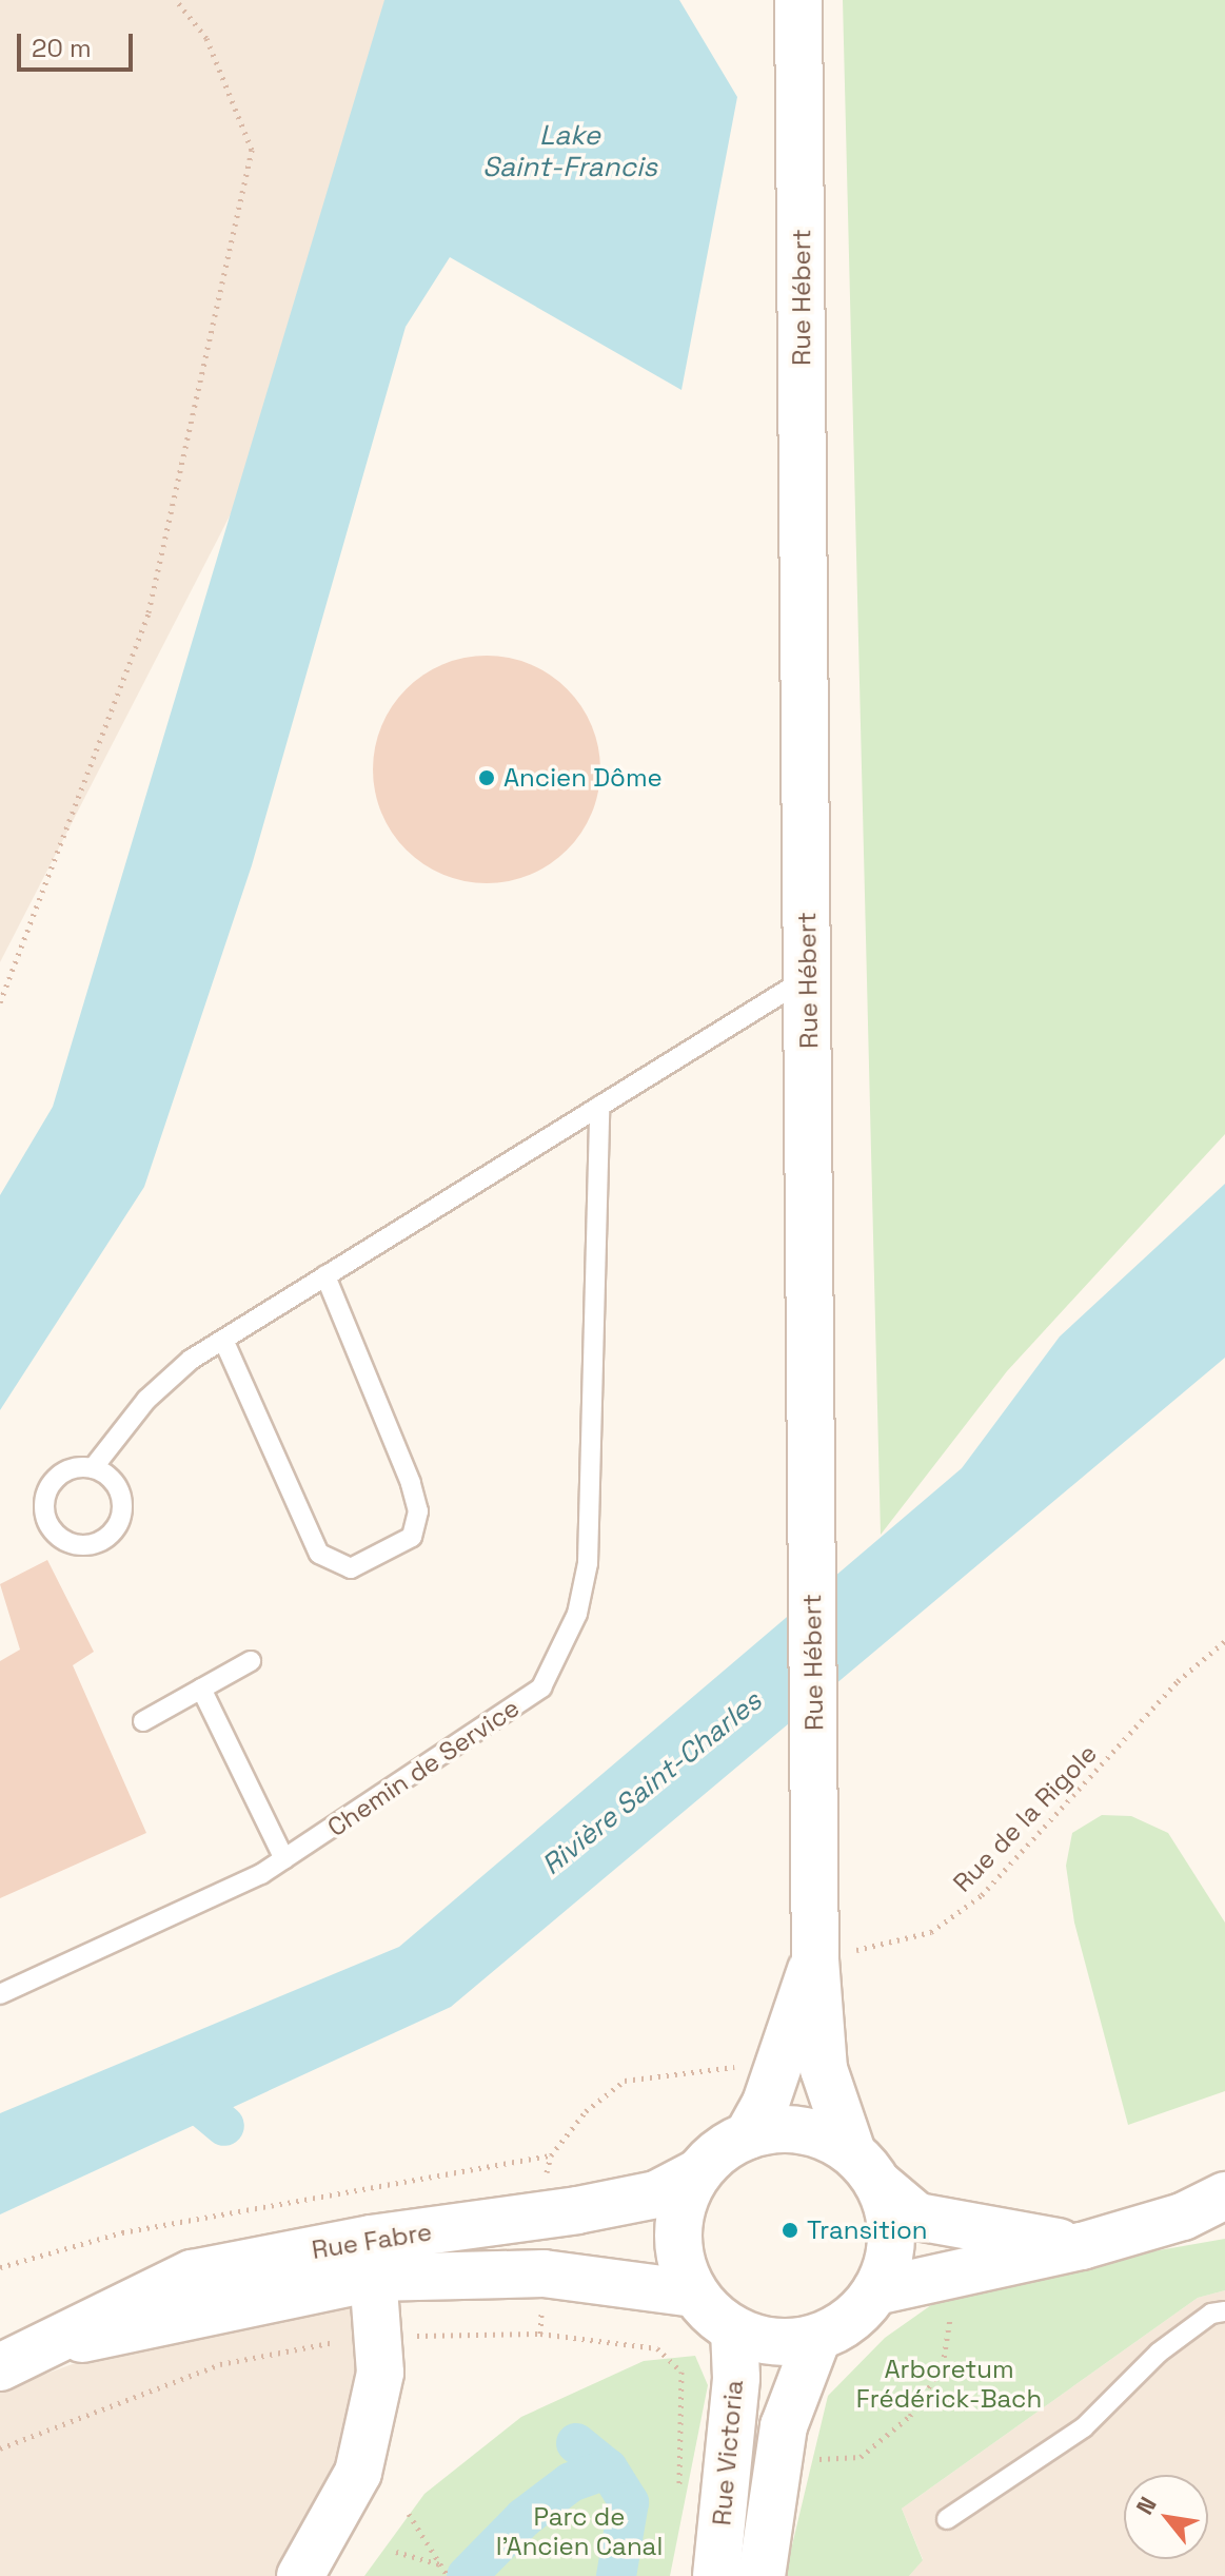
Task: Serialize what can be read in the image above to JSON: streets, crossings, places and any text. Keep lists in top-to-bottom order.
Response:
{
  "streets": {
    "main road": ["Rue Hébert", "Rue Fabre", "Rue Victoria"],
    "lane": ["Chemin de Service"],
    "path": ["Rue de la Rigole"]
  },
  "crossings": [
    ["Rue Hébert", "Rue de la Rigole"],
    ["Rue Hébert", "Rue Fabre"],
    ["Rue Hébert", "Rue Victoria"],
    ["Rue Fabre", "Rue Victoria"]
  ],
  "water": ["Lake Saint-Francis", "Rivière Saint-Charles"],
  "parks": ["Arboretum Frédérick-Bach", "Parc de l'Ancien Canal"],
  "places": ["Ancien Dôme", "Transition"],
  "scale_bar": "20 m",
  "north": "top left"
}
